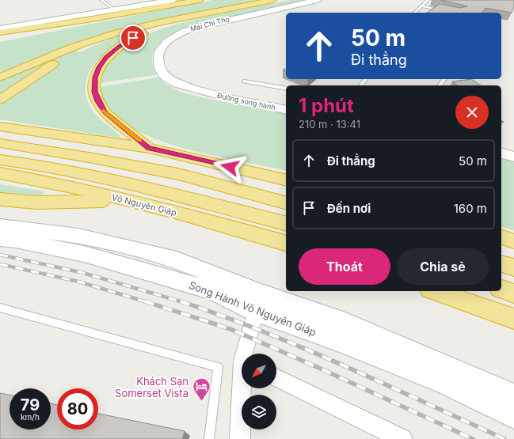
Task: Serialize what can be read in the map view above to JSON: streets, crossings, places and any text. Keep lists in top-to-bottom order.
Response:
{
  "streets": {
    "highway": ["Mai Chí Thọ", "Võ Nguyên Giáp"],
    "main road": ["Đường song hành", "Song Hành Võ Nguyên Giáp"]
  },
  "crossings": [
    ["Mai Chí Thọ", "Đường song hành"]
  ],
  "places": {
    "hotel": ["Khách Sạn Somerset Vista"]
  },
  "north": "bottom left",
  "page": {
    "turn": ["50 m", "Đi thẳng"],
    "heading": ["1 phút", "210 m · 13:41"],
    "list": [
      {
        "name": "Đi thẳng",
        "value": "50 m"
      },
      {
        "name": "Đến nơi",
        "value": "160 m"
      }
    ],
    "buttons": ["Thoát", "Chia sẻ"],
    "speed": "79 km/h",
    "limit": "80"
  }
}
